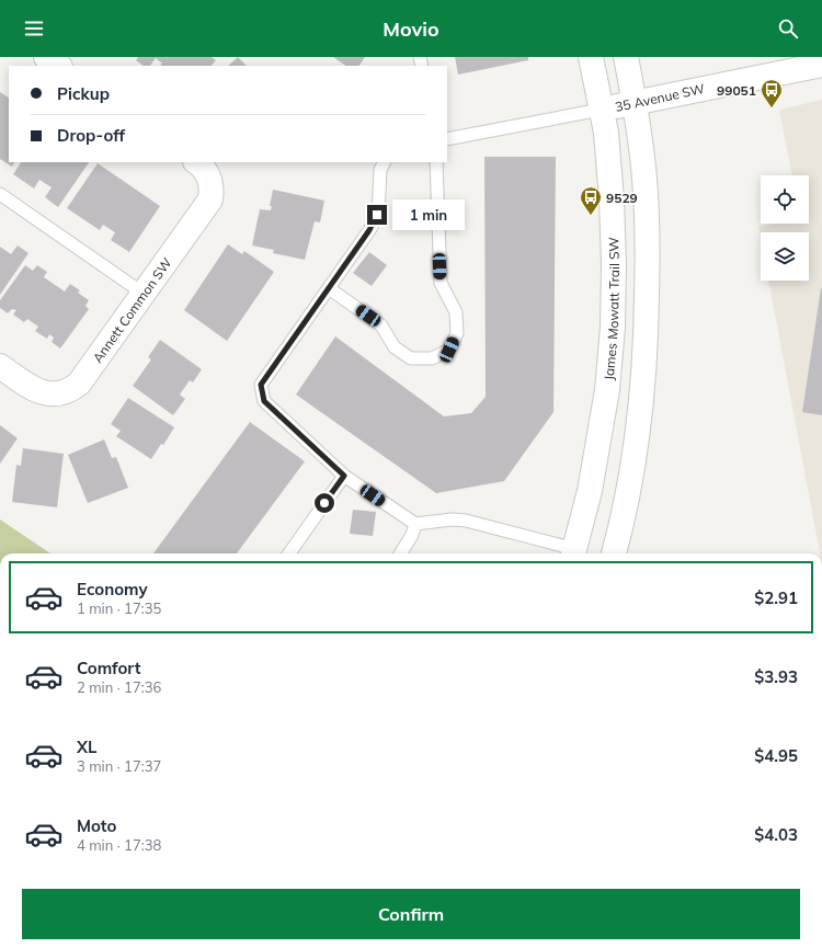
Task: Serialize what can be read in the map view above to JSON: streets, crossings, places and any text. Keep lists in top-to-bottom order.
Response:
{
  "streets": {
    "main road": ["35 Avenue SW", "James Mowatt Trail SW", "Annett Common SW"]
  },
  "crossings": [
    ["35 Avenue SW", "James Mowatt Trail SW"]
  ],
  "places": {
    "bus stop": ["99051", "9529"]
  },
  "page": {
    "header": "Movio",
    "banner": ["Pickup", "Drop-off"],
    "bubble": "1 min",
    "list": [
      {
        "name": "Economy",
        "note": "1 min · 17:35",
        "value": "$2.91"
      },
      {
        "name": "Comfort",
        "note": "2 min · 17:36",
        "value": "$3.93"
      },
      {
        "name": "XL",
        "note": "3 min · 17:37",
        "value": "$4.95"
      },
      {
        "name": "Moto",
        "note": "4 min · 17:38",
        "value": "$4.03"
      }
    ],
    "buttons": "Confirm"
  }
}
